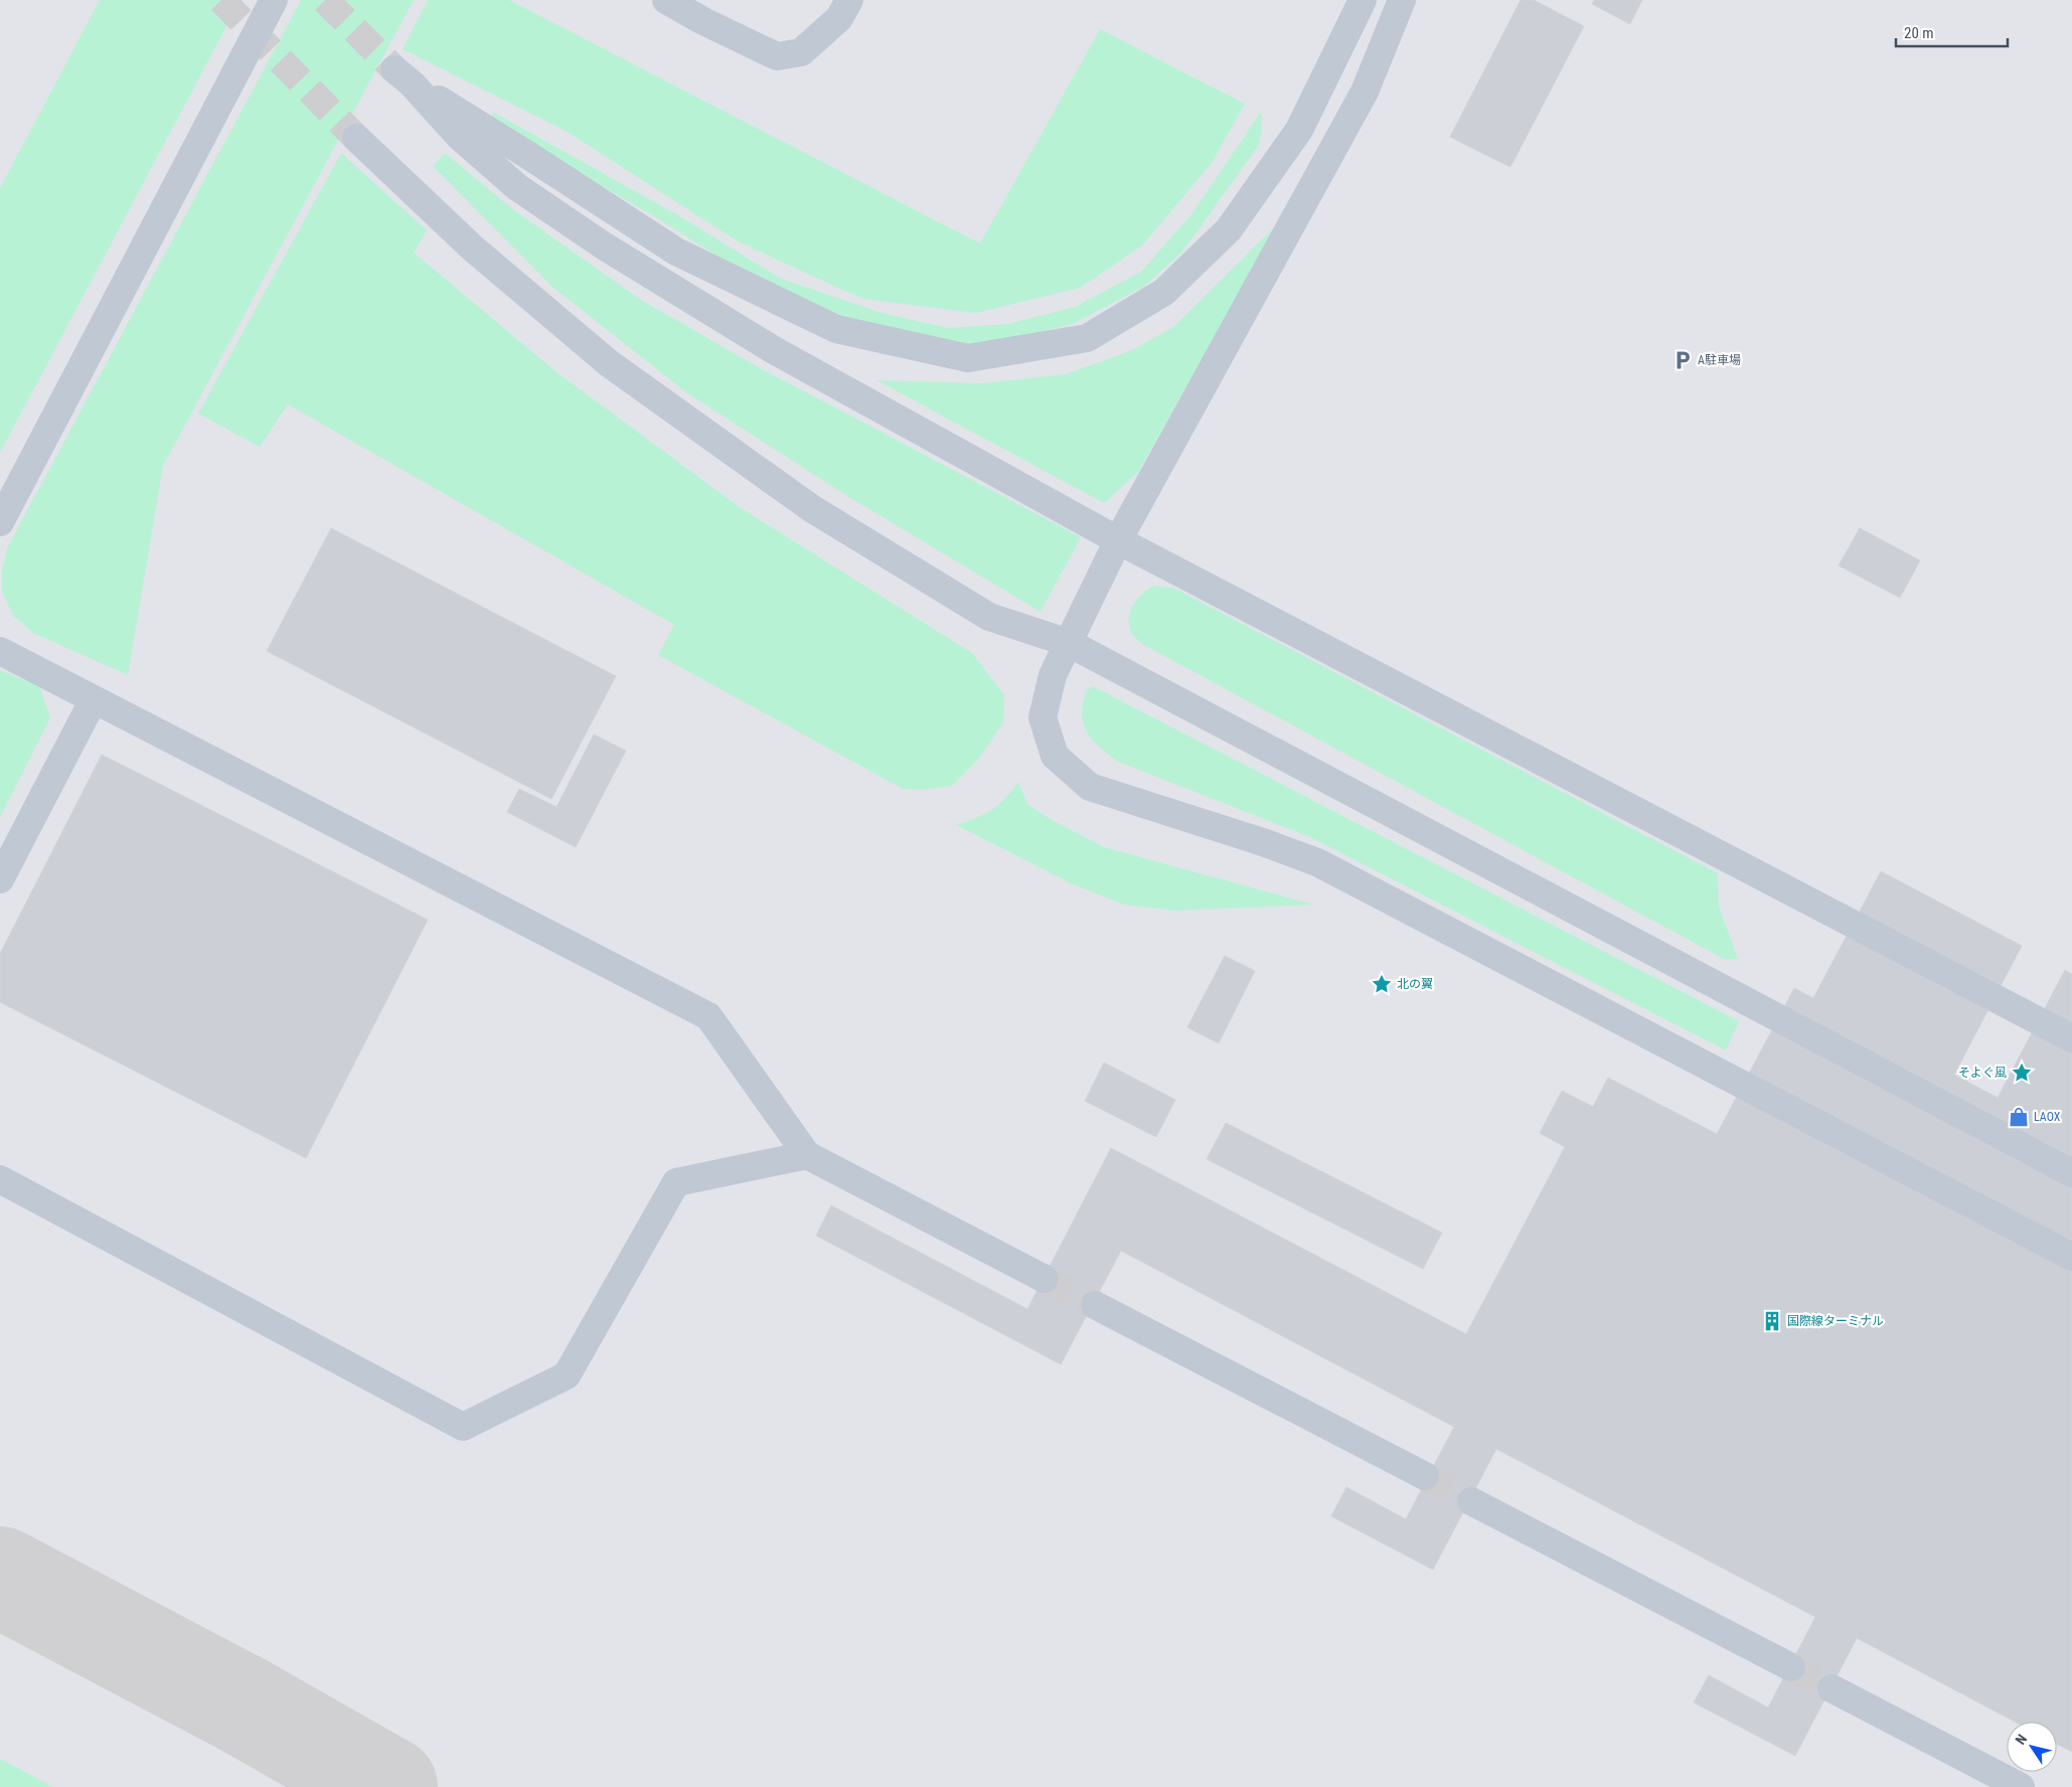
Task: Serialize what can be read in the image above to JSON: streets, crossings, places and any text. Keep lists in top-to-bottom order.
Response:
{
  "places": {
    "parking": ["A駐車場"],
    "place": ["北の翼", "そよぐ風"],
    "shop": ["LAOX"],
    "building": ["国際線ターミナル"]
  },
  "scale_bar": "20 m",
  "north": "top left"
}
